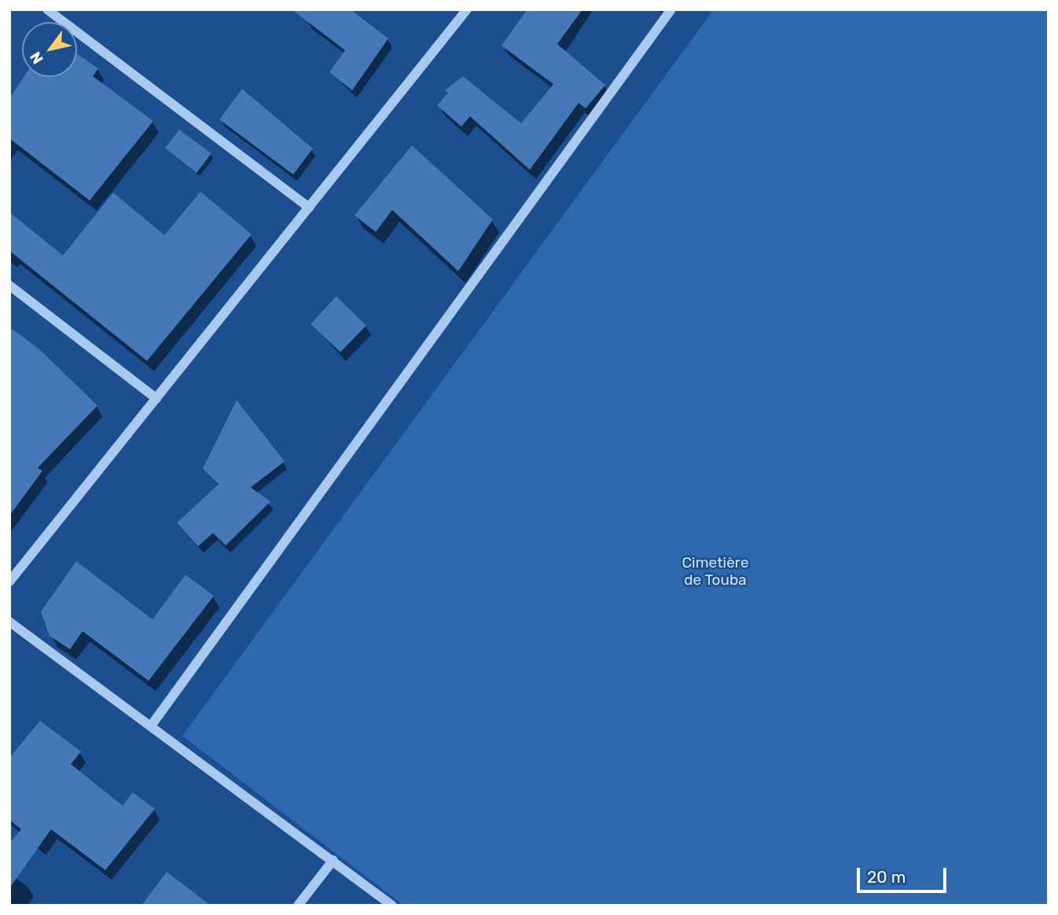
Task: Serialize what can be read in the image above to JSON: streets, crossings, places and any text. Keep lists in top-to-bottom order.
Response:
{
  "parks": ["Cimetière de Touba"],
  "scale_bar": "20 m",
  "north": "bottom left"
}
